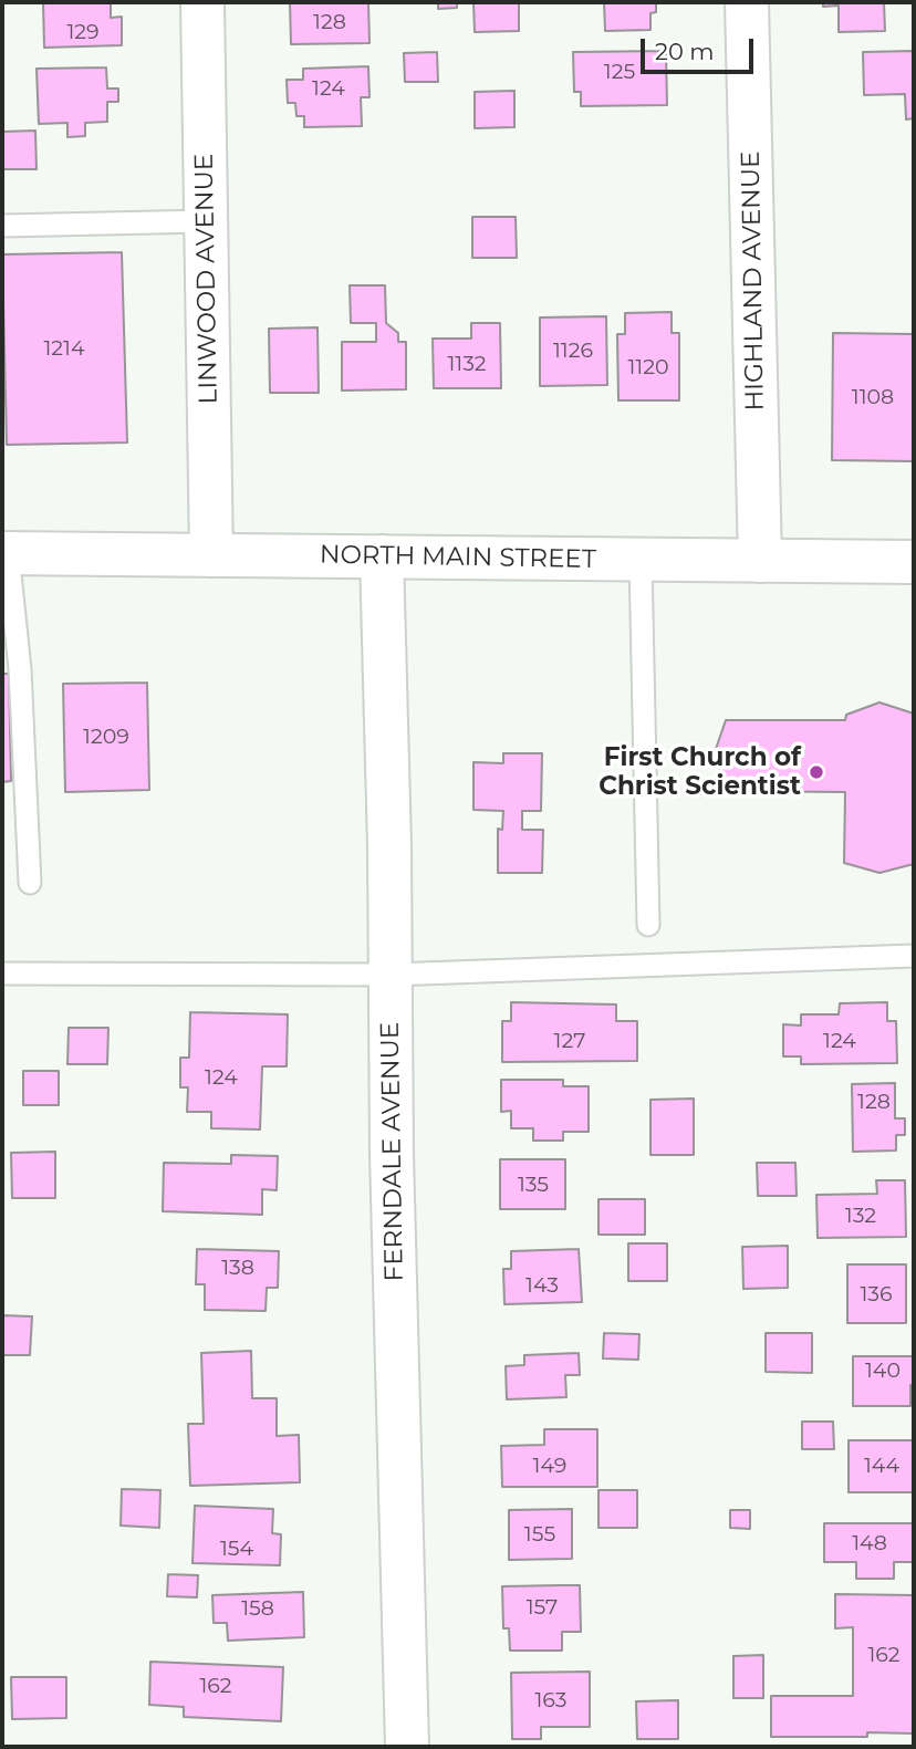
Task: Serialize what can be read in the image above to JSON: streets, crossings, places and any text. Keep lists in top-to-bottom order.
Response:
{
  "streets": {
    "street": [
      "LINWOOD AVENUE",
      "HIGHLAND AVENUE",
      "NORTH MAIN STREET",
      "FERNDALE AVENUE"
    ]
  },
  "crossings": [
    ["LINWOOD AVENUE", "NORTH MAIN STREET"],
    ["HIGHLAND AVENUE", "NORTH MAIN STREET"],
    ["NORTH MAIN STREET", "FERNDALE AVENUE"]
  ],
  "places": ["First Church of Christ Scientist"],
  "house_numbers": [
    "128",
    "129",
    "125",
    "124",
    "1214",
    "1126",
    "1132",
    "1120",
    "1108",
    "1209",
    "127",
    "124",
    "124",
    "128",
    "135",
    "132",
    "138",
    "143",
    "136",
    "140",
    "149",
    "144",
    "155",
    "148",
    "154",
    "157",
    "158",
    "162",
    "162",
    "163"
  ],
  "scale_bar": "20 m"
}
